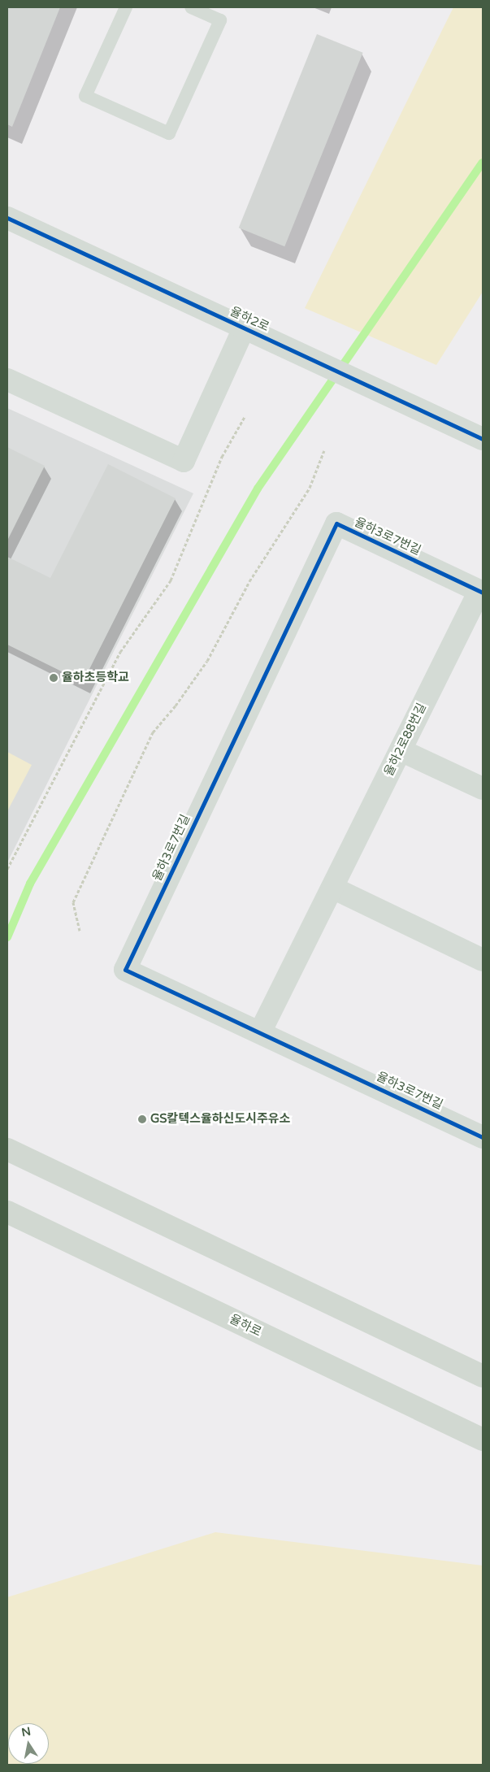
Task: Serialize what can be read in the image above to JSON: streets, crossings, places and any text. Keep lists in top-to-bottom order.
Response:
{
  "streets": {
    "main road": ["율하로"],
    "street": ["율하2로", "율하3로7번길", "율하2로88번길"]
  },
  "crossings": [
    ["율하3로7번길", "율하2로88번길"]
  ],
  "places": ["율하초등학교", "GS칼텍스율하신도시주유소"],
  "north": "top"
}
